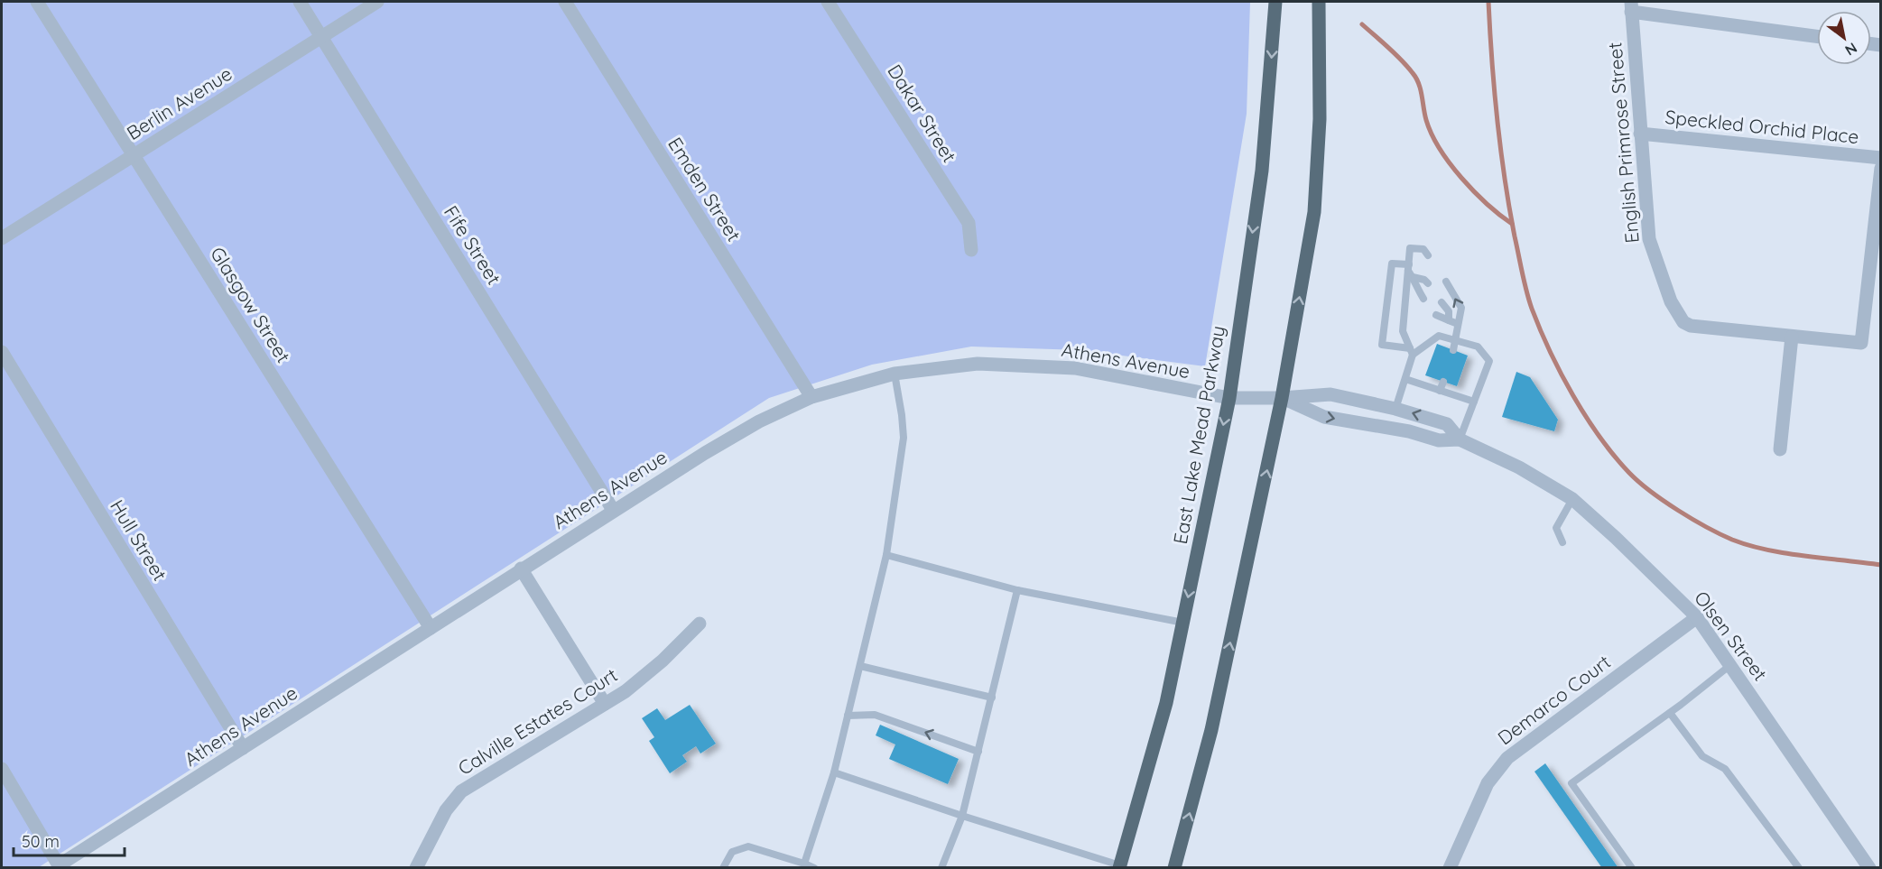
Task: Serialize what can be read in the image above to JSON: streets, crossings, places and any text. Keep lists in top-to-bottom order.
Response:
{
  "streets": {
    "main road": ["East Lake Mead Parkway"],
    "street": [
      "Berlin Avenue",
      "Dakar Street",
      "Speckled Orchid Place",
      "English Primrose Street",
      "Emden Street",
      "Fife Street",
      "Glasgow Street",
      "Athens Avenue",
      "Hull Street",
      "Olsen Street",
      "Demarco Court",
      "Calville Estates Court"
    ]
  },
  "crossings": [
    ["Berlin Avenue", "Fife Street"],
    ["Berlin Avenue", "Glasgow Street"],
    ["Speckled Orchid Place", "English Primrose Street"],
    ["Emden Street", "Athens Avenue"],
    ["Fife Street", "Athens Avenue"],
    ["Glasgow Street", "Athens Avenue"],
    ["Athens Avenue", "East Lake Mead Parkway"],
    ["Athens Avenue", "Hull Street"],
    ["Athens Avenue", "Olsen Street"],
    ["Olsen Street", "Demarco Court"]
  ],
  "scale_bar": "50 m",
  "north": "bottom right"
}
